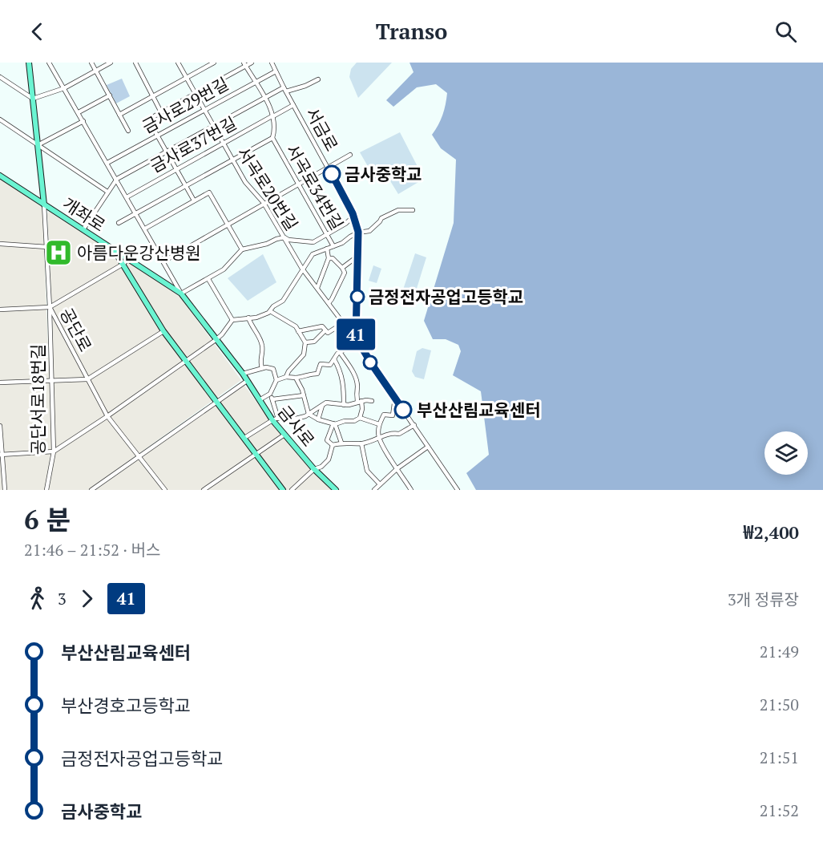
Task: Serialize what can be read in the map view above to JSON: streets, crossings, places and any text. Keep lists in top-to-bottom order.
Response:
{
  "streets": {
    "main road": ["개좌로", "금사로"],
    "street": [
      "금사로29번길",
      "서금로",
      "금사로37번길",
      "서곡로34번길",
      "서곡로20번길",
      "공단로",
      "공단서로18번길"
    ]
  },
  "crossings": [
    ["금사로29번길", "서금로"],
    ["금사로29번길", "서곡로34번길"],
    ["금사로29번길", "서곡로20번길"],
    ["금사로29번길", "금사로"],
    ["서금로", "금사로37번길"],
    ["서금로", "서곡로20번길"],
    ["금사로37번길", "서곡로34번길"],
    ["금사로37번길", "서곡로20번길"],
    ["금사로37번길", "금사로"],
    ["개좌로", "공단로"],
    ["개좌로", "금사로"],
    ["공단로", "공단서로18번길"]
  ],
  "places": {
    "other": ["금사중학교", "금정전자공업고등학교", "부산산림교육센터"],
    "hospital": ["아름다운강산병원"]
  },
  "lines": ["bus line 41"],
  "page": {
    "header": "Transo",
    "on_map": "41",
    "heading": ["6 분", "21:46 – 21:52 · 버스", "₩2,400"],
    "legs": ["3", "41", "3개 정류장"],
    "list": [
      {
        "name": "부산산림교육센터",
        "value": "21:49"
      },
      {
        "name": "부산경호고등학교",
        "value": "21:50"
      },
      {
        "name": "금정전자공업고등학교",
        "value": "21:51"
      },
      {
        "name": "금사중학교",
        "value": "21:52"
      }
    ]
  }
}
